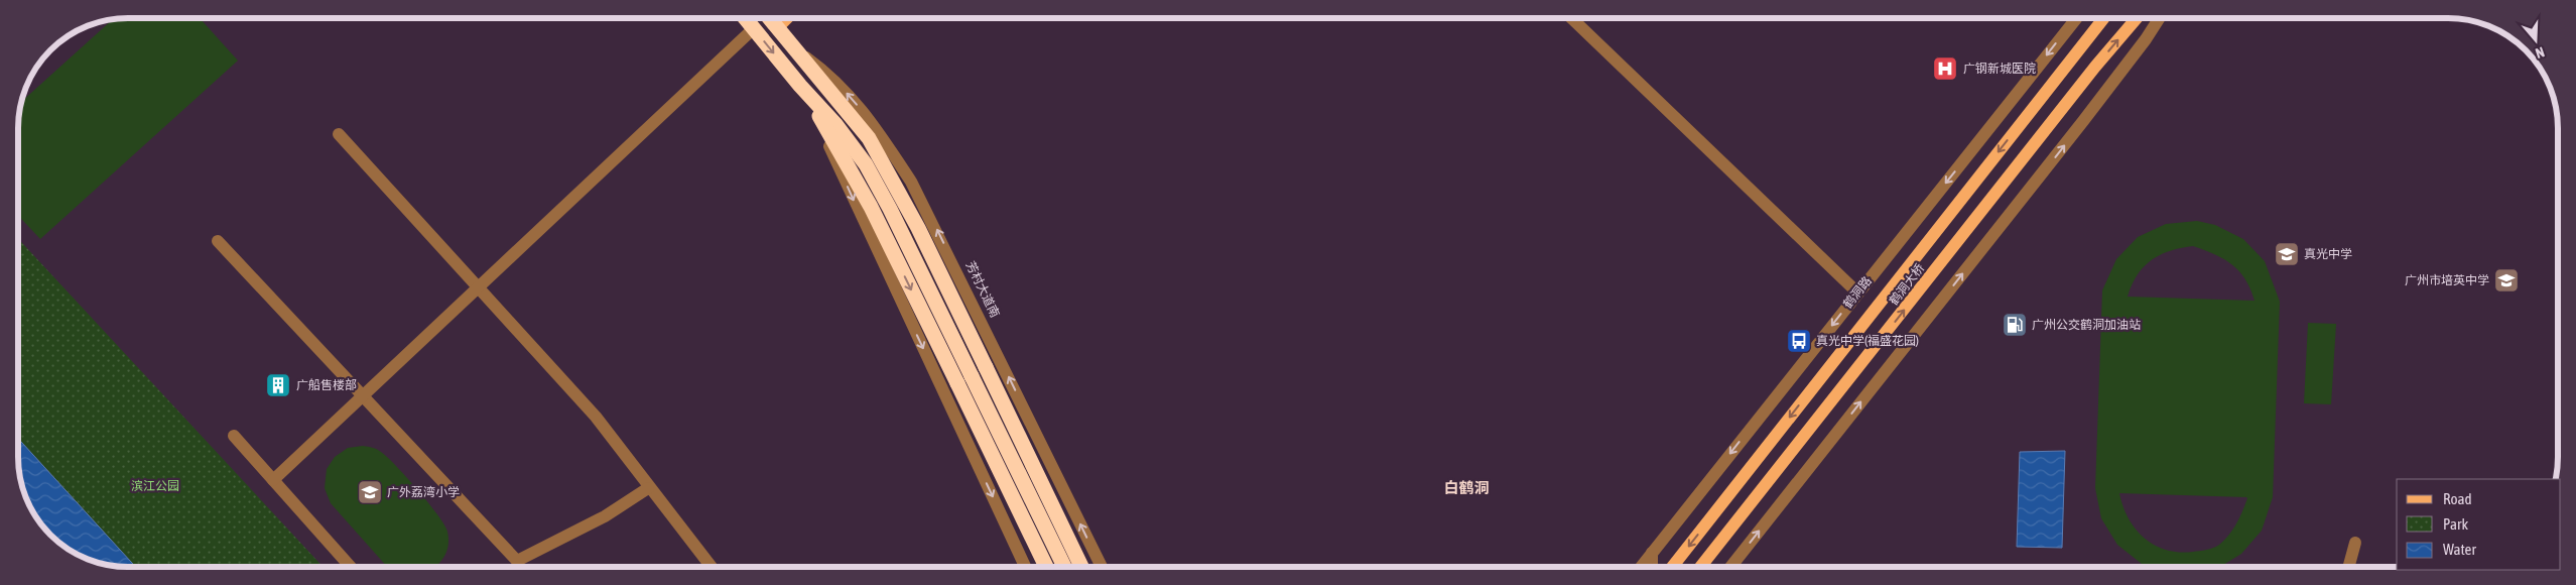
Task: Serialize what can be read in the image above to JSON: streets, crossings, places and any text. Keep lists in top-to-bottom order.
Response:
{
  "streets": {
    "highway": ["芳村大道南"],
    "main road": ["鹤洞大桥"],
    "street": ["鹤洞路"]
  },
  "districts": ["白鹤洞"],
  "parks": ["滨江公园"],
  "places": {
    "hospital": ["广钢新城医院"],
    "school or university": ["真光中学", "广州市培英中学", "广外荔湾小学"],
    "fuel station": ["广州公交鹤洞加油站"],
    "bus stop": ["真光中学(福盛花园)"],
    "building": ["广船售楼部"]
  },
  "legend": ["Road", "Park", "Water"],
  "north": "bottom"
}
